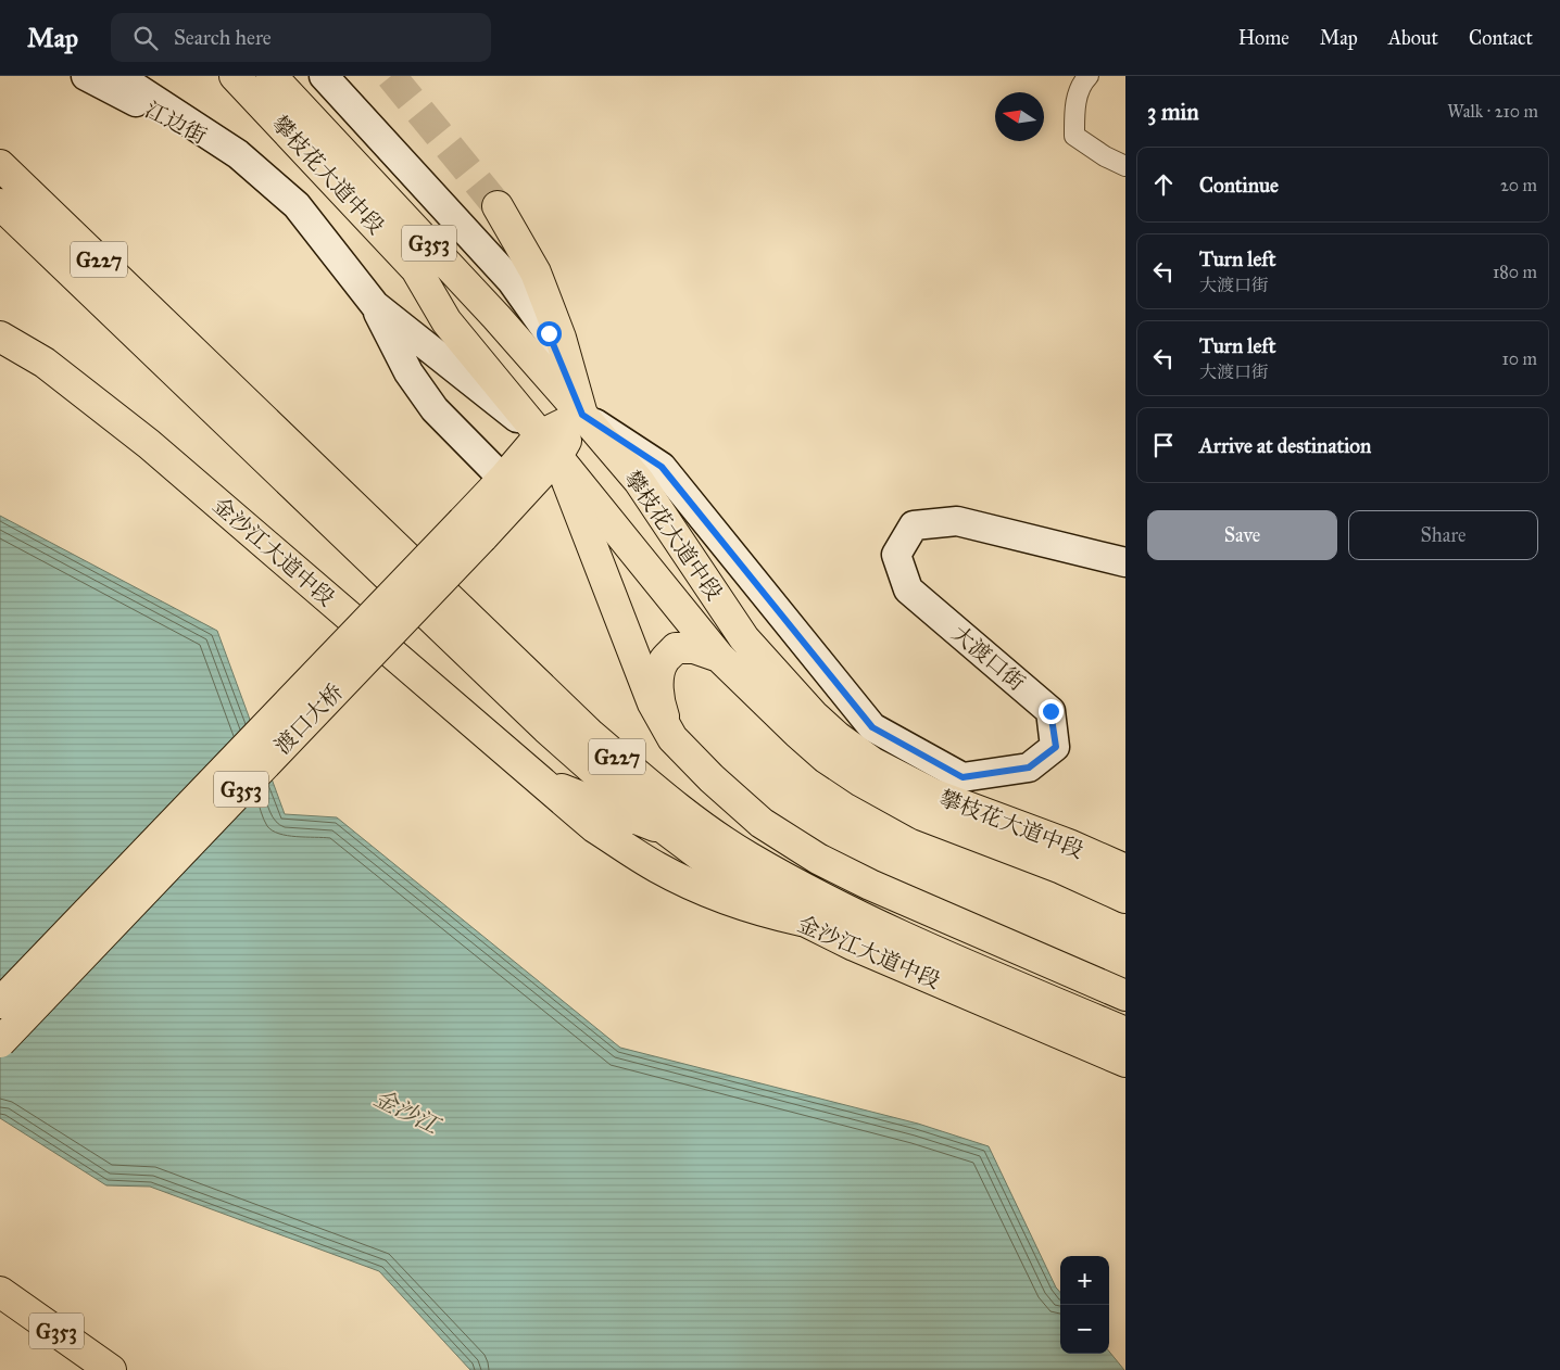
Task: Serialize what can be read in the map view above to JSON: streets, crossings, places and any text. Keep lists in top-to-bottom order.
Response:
{
  "streets": {
    "main road": [
      "攀枝花大道中段",
      "G353",
      "G227",
      "金沙江大道中段",
      "渡口大桥"
    ],
    "street": ["江边街", "大渡口街"]
  },
  "crossings": [
    ["攀枝花大道中段", "G353"],
    ["攀枝花大道中段", "大渡口街"],
    ["G353", "大渡口街"],
    ["G353", "渡口大桥"],
    ["G227", "金沙江大道中段"]
  ],
  "water": ["金沙江"],
  "north": "left",
  "page": {
    "header": "Map",
    "search": "Search here",
    "nav": [
      "Home",
      "Map",
      "About",
      "Contact"
    ],
    "heading": ["3 min", "Walk · 210 m"],
    "list": [
      ["Continue", "20 m"],
      ["Turn left", "大渡口街", "180 m"],
      ["Turn left", "大渡口街", "10 m"],
      "Arrive at destination"
    ],
    "buttons": ["Save", "Share"],
    "map_buttons": ["+", "−"]
  }
}
